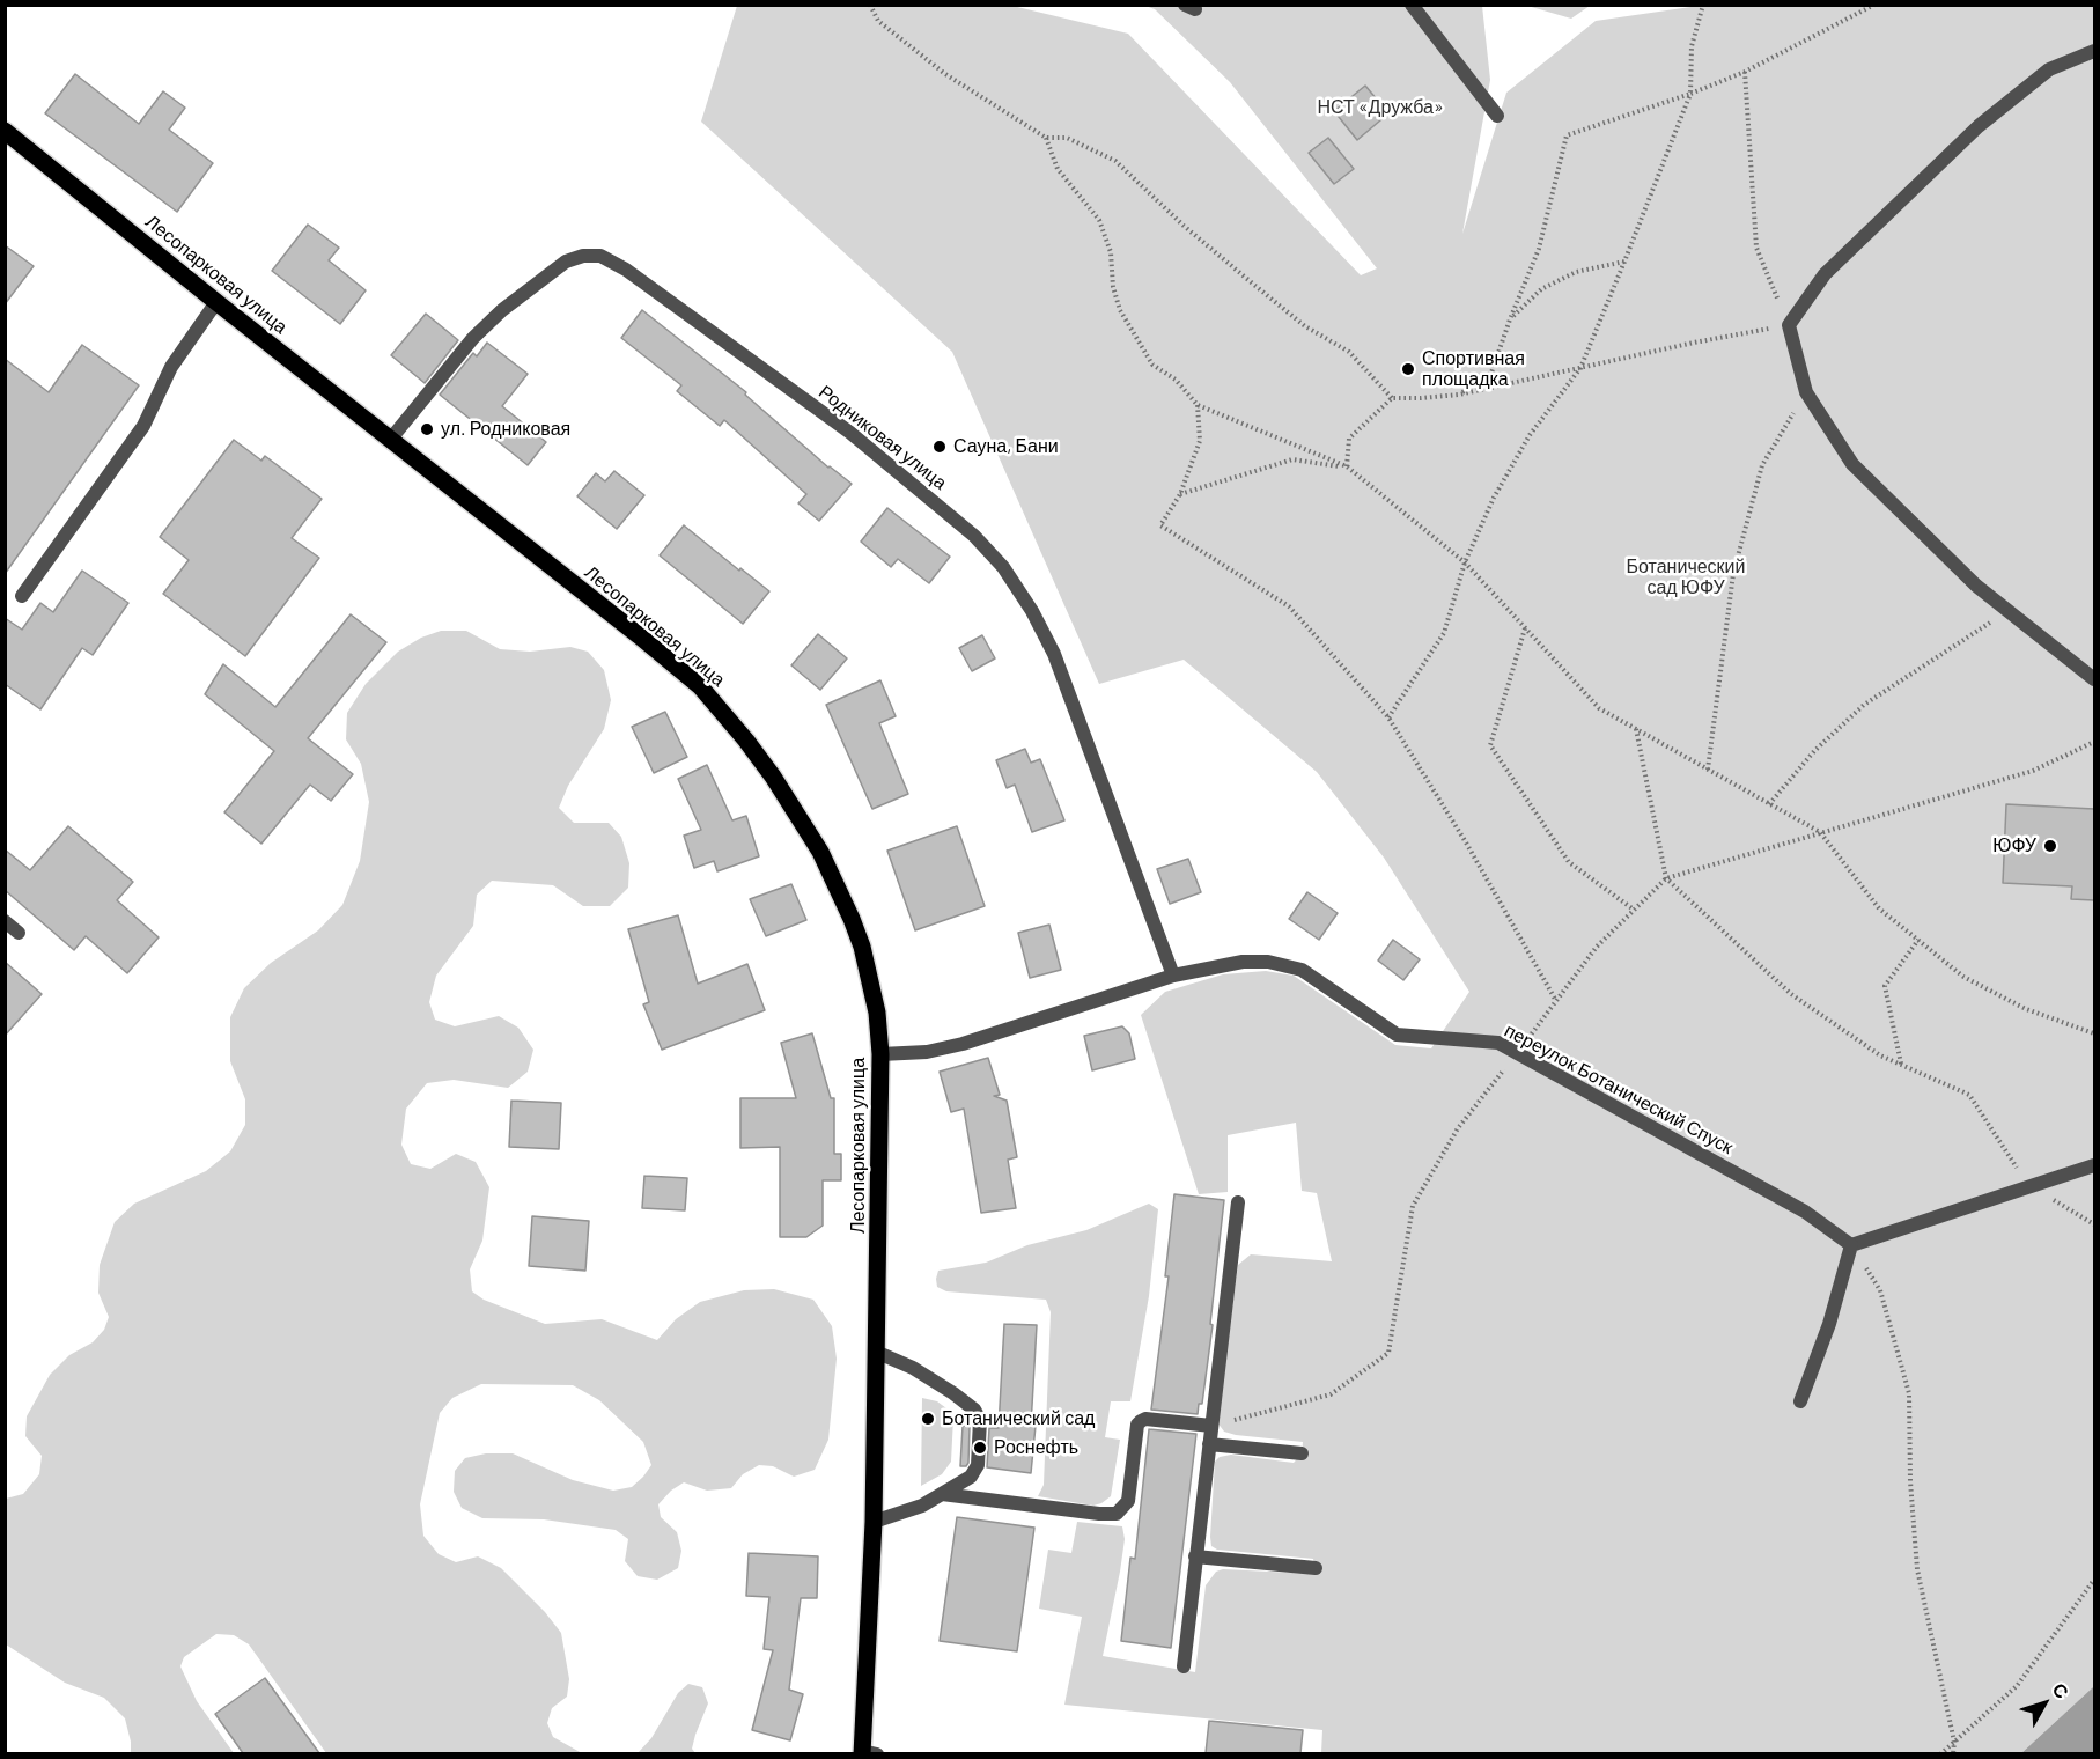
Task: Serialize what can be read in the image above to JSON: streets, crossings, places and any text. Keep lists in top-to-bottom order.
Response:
{
  "streets": {
    "main road": ["Лесопарковая улица"],
    "street": ["Родниковая улица", "переулок Ботанический Спуск"]
  },
  "crossings": [
    ["Лесопарковая улица", "Родниковая улица"],
    ["Лесопарковая улица", "переулок Ботанический Спуск"],
    ["Родниковая улица", "переулок Ботанический Спуск"]
  ],
  "parks": ["НСТ «Дружба»", "Ботанический сад ЮФУ"],
  "places": [
    "Спортивная площадка",
    "ул. Родниковая",
    "Сауна, Бани",
    "ЮФУ",
    "Ботанический сад",
    "Роснефть"
  ],
  "north": "top right"
}
